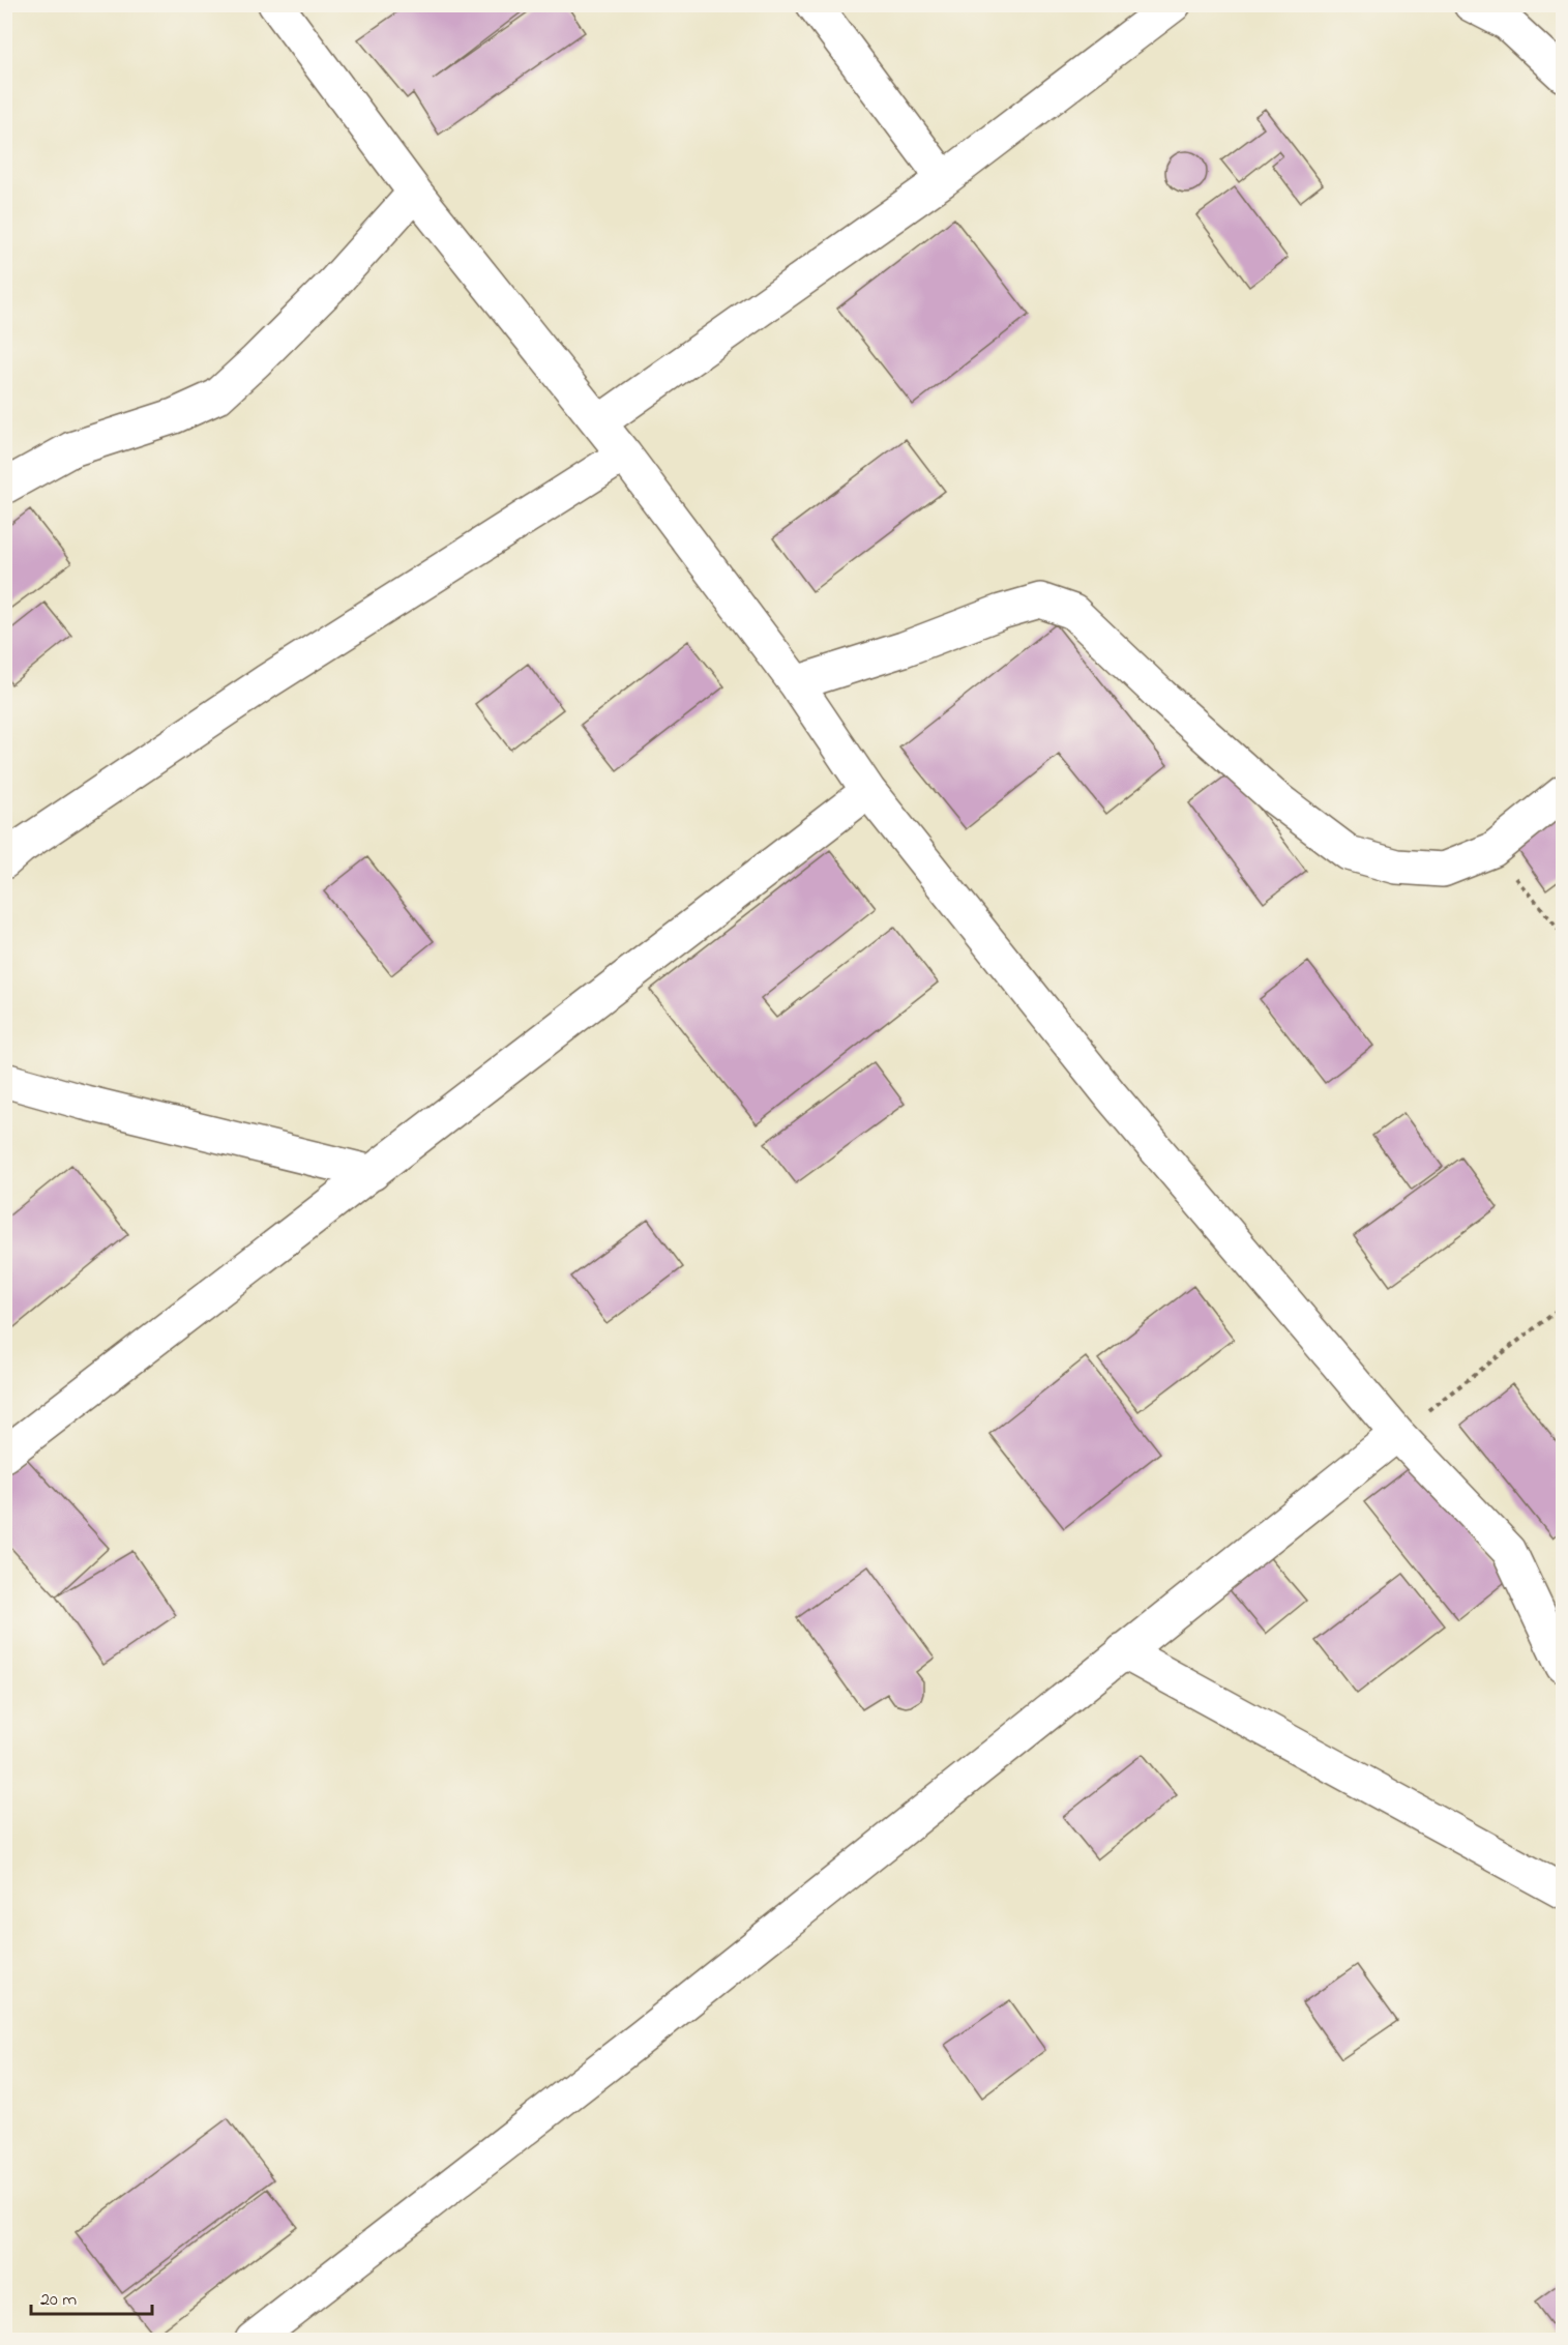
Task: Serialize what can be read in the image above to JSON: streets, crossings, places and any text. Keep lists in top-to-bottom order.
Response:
{
  "scale_bar": "20 m"
}
